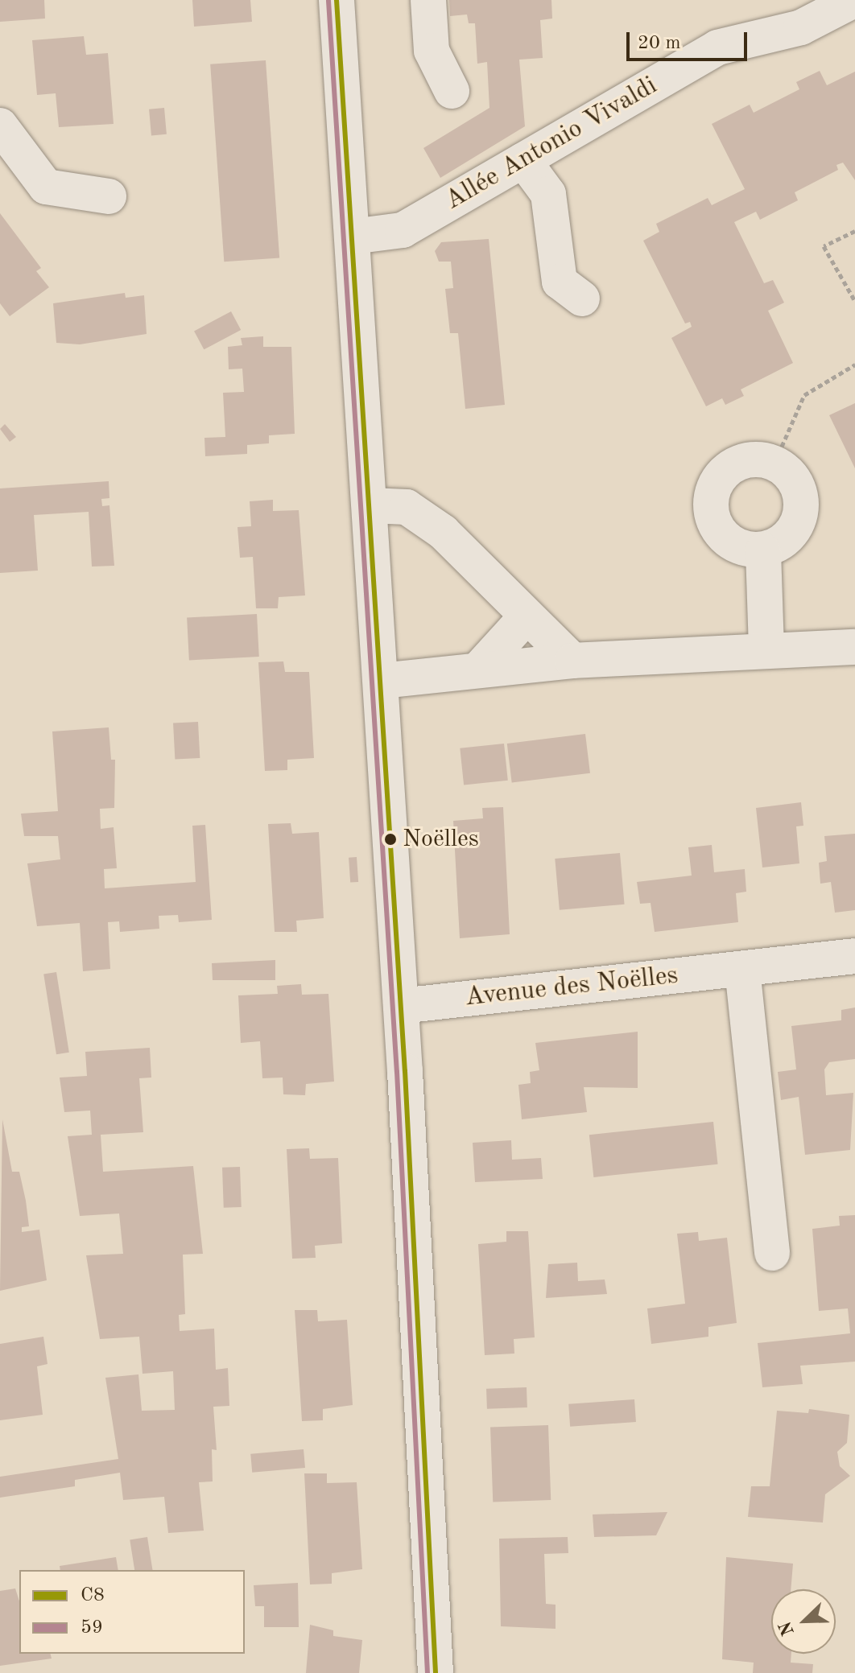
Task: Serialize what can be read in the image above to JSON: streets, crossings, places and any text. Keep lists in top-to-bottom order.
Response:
{
  "streets": {
    "street": ["Allée Antonio Vivaldi", "Avenue des Noëlles"]
  },
  "places": ["Noëlles"],
  "lines": ["transit line C8", "transit line 59"],
  "legend": ["C8", "59"],
  "scale_bar": "20 m",
  "north": "bottom left"
}
